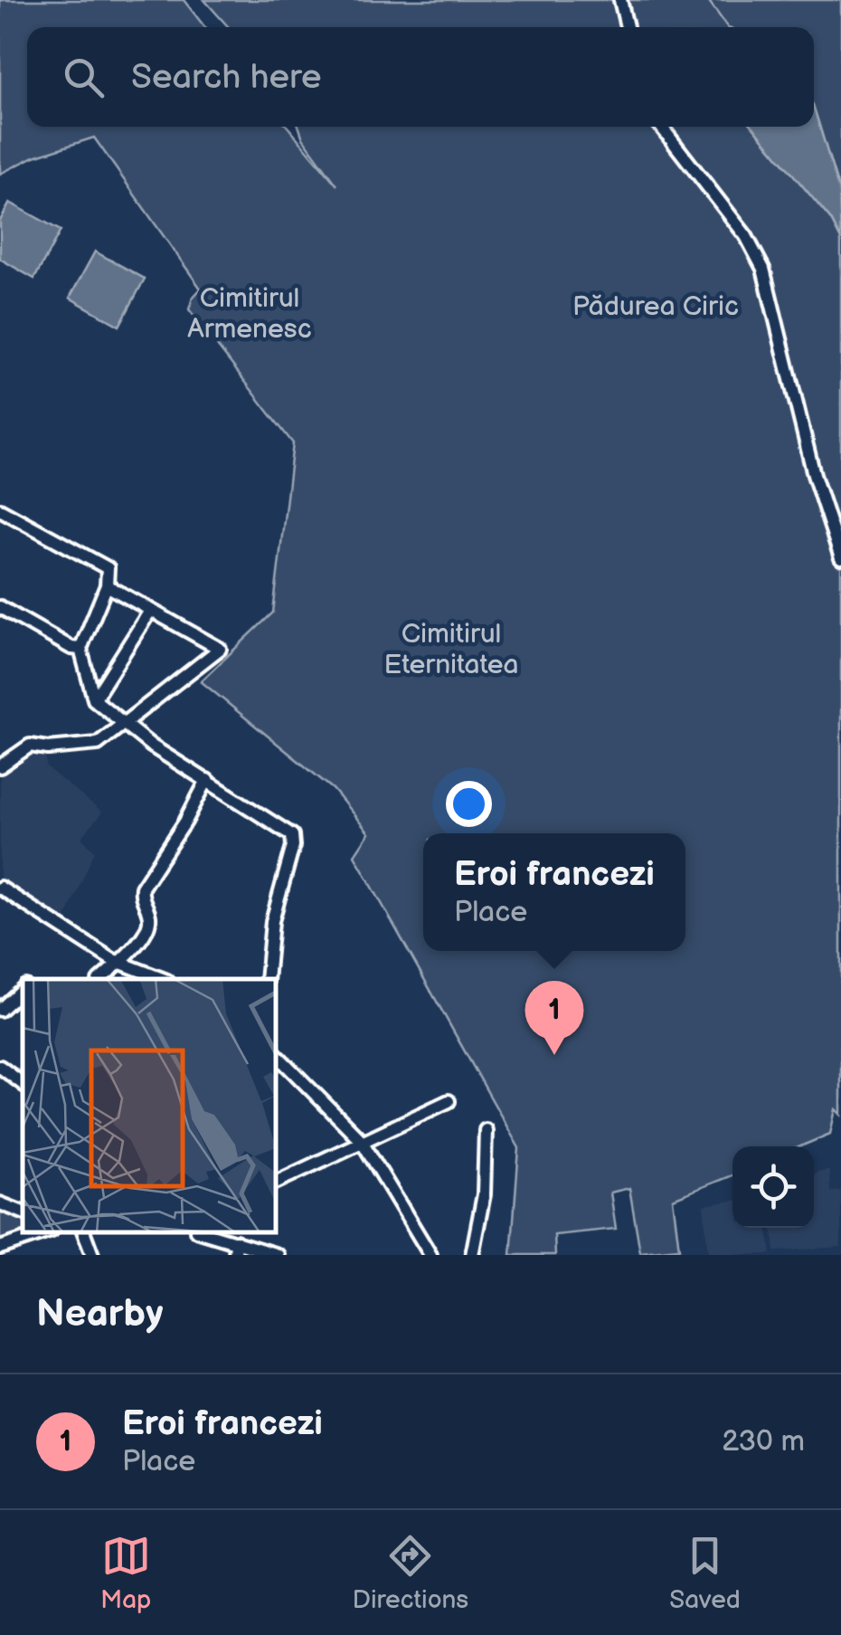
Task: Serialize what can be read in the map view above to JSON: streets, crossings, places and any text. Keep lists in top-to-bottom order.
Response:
{
  "parks": ["Cimitirul Armenesc", "Pădurea Ciric", "Cimitirul Eternitatea"],
  "page": {
    "search": "Search here",
    "popup": ["Eroi francezi", "Place"],
    "pins": "1",
    "heading": "Nearby",
    "list": [
      {
        "mark": "1",
        "name": "Eroi francezi",
        "note": "Place",
        "value": "230 m"
      }
    ],
    "nav": ["Map", "Directions", "Saved"]
  }
}
